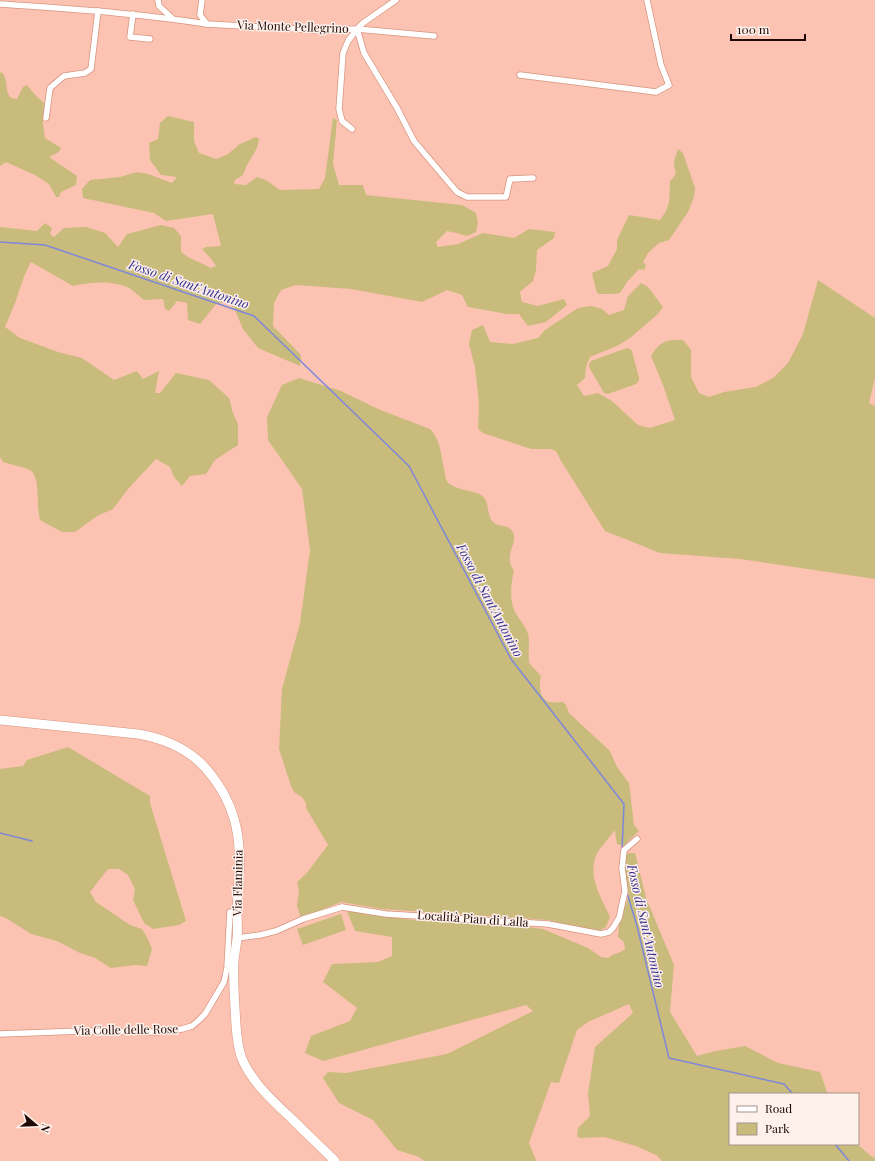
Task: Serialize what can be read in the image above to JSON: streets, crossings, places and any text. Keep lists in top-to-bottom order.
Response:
{
  "streets": {
    "main road": ["Via Flaminia"],
    "street": ["Via Monte Pellegrino", "Località Pian di Lalla", "Via Colle delle Rose"]
  },
  "crossings": [
    ["Via Flaminia", "Località Pian di Lalla"],
    ["Via Flaminia", "Via Colle delle Rose"]
  ],
  "water": ["Fosso di Sant'Antonino"],
  "legend": ["Road", "Park"],
  "scale_bar": "100 m",
  "north": "right"
}
